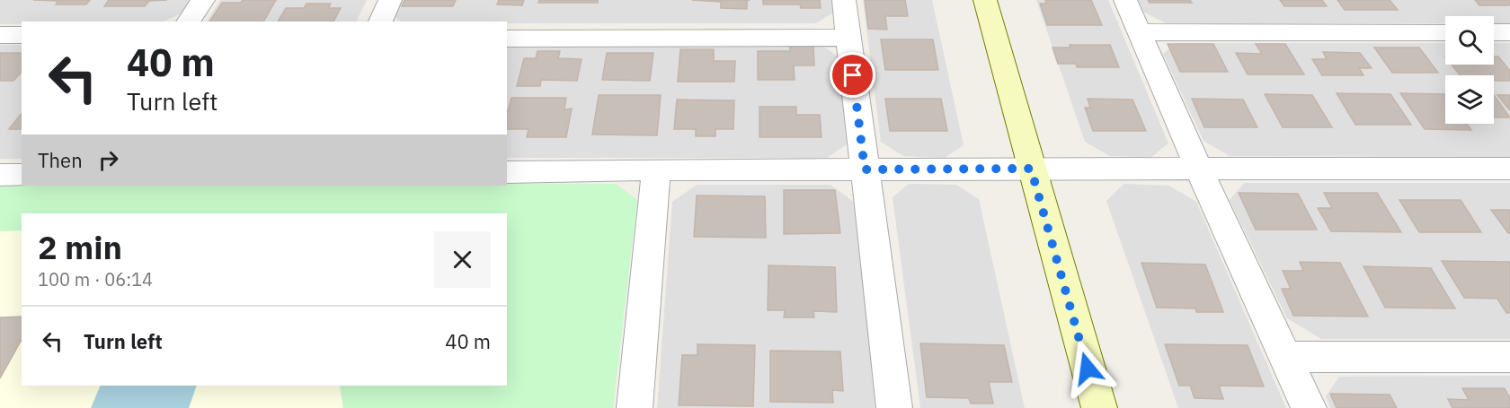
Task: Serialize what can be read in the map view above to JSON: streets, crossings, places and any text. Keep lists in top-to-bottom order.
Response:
{
  "page": {
    "turn": ["40 m", "Turn left"],
    "then": "Then",
    "heading": ["2 min", "100 m · 06:14"],
    "list": [
      {
        "name": "Turn left",
        "value": "40 m"
      }
    ]
  }
}
